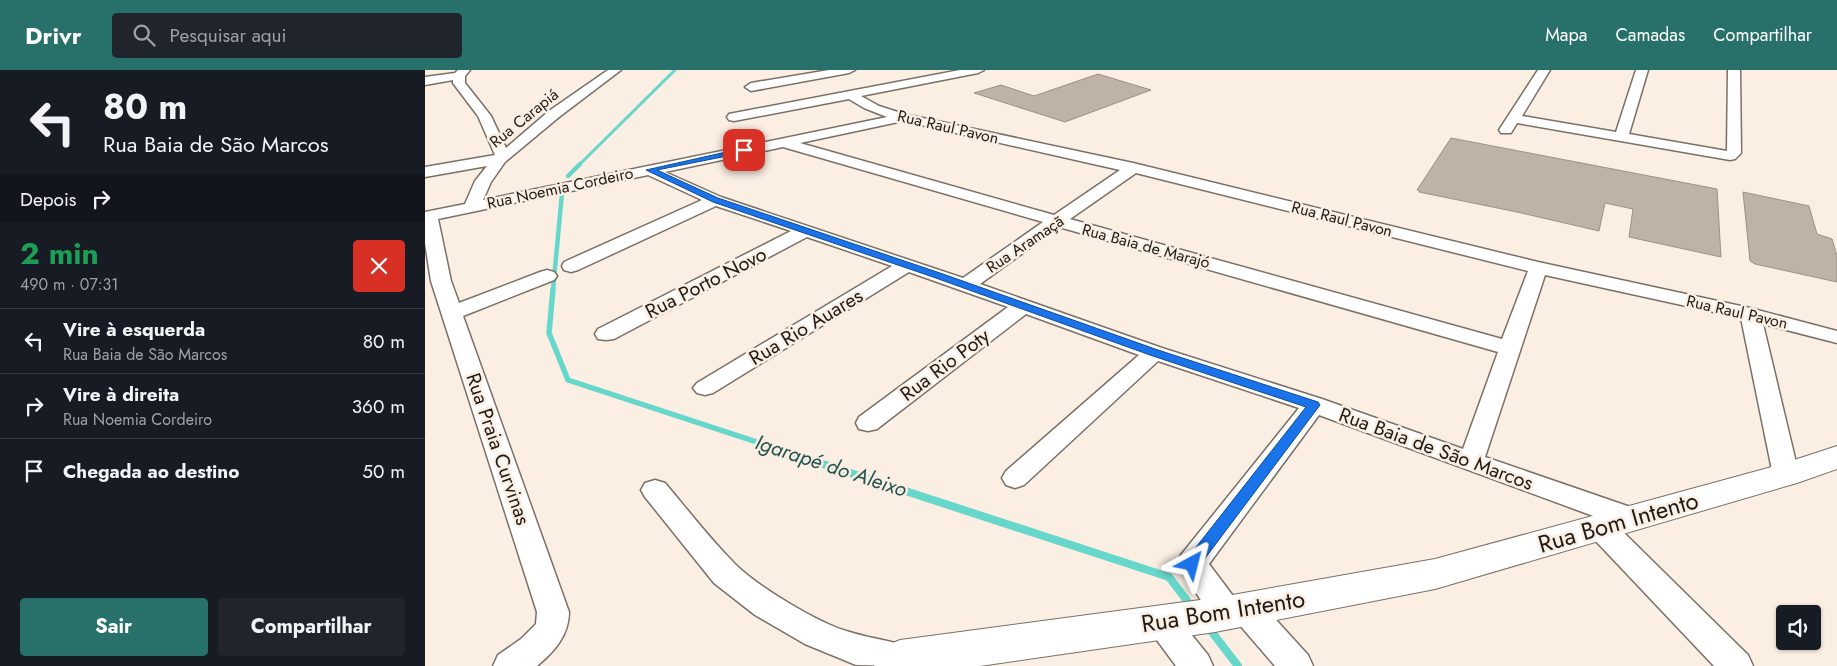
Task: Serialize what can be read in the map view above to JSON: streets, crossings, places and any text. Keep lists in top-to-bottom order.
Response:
{
  "streets": {
    "street": [
      "Rua Carapiá",
      "Rua Raul Pavon",
      "Rua Noemia Cordeiro",
      "Rua Aramaçã",
      "Rua Baia de Marajó",
      "Rua Porto Novo",
      "Rua Rio Auares",
      "Rua Rio Poty",
      "Rua Praia Curvinas",
      "Rua Baia de São Marcos",
      "Rua Bom Intento"
    ]
  },
  "crossings": [
    ["Rua Carapiá", "Rua Noemia Cordeiro"],
    ["Rua Raul Pavon", "Rua Noemia Cordeiro"],
    ["Rua Raul Pavon", "Rua Aramaçã"],
    ["Rua Noemia Cordeiro", "Rua Baia de Marajó"],
    ["Rua Noemia Cordeiro", "Rua Praia Curvinas"],
    ["Rua Noemia Cordeiro", "Rua Baia de São Marcos"],
    ["Rua Aramaçã", "Rua Baia de Marajó"],
    ["Rua Aramaçã", "Rua Baia de São Marcos"],
    ["Rua Porto Novo", "Rua Baia de São Marcos"],
    ["Rua Rio Auares", "Rua Baia de São Marcos"],
    ["Rua Rio Poty", "Rua Baia de São Marcos"],
    ["Rua Baia de São Marcos", "Rua Bom Intento"]
  ],
  "water": ["Igarapé do Aleixo"],
  "page": {
    "header": "Drivr",
    "search": "Pesquisar aqui",
    "nav": ["Mapa", "Camadas", "Compartilhar"],
    "turn": ["80 m", "Rua Baia de São Marcos"],
    "then": "Depois",
    "heading": ["2 min", "490 m · 07:31"],
    "list": [
      {
        "name": "Vire à esquerda",
        "note": "Rua Baia de São Marcos",
        "value": "80 m"
      },
      {
        "name": "Vire à direita",
        "note": "Rua Noemia Cordeiro",
        "value": "360 m"
      },
      {
        "name": "Chegada ao destino",
        "value": "50 m"
      }
    ],
    "buttons": ["Sair", "Compartilhar"]
  }
}
